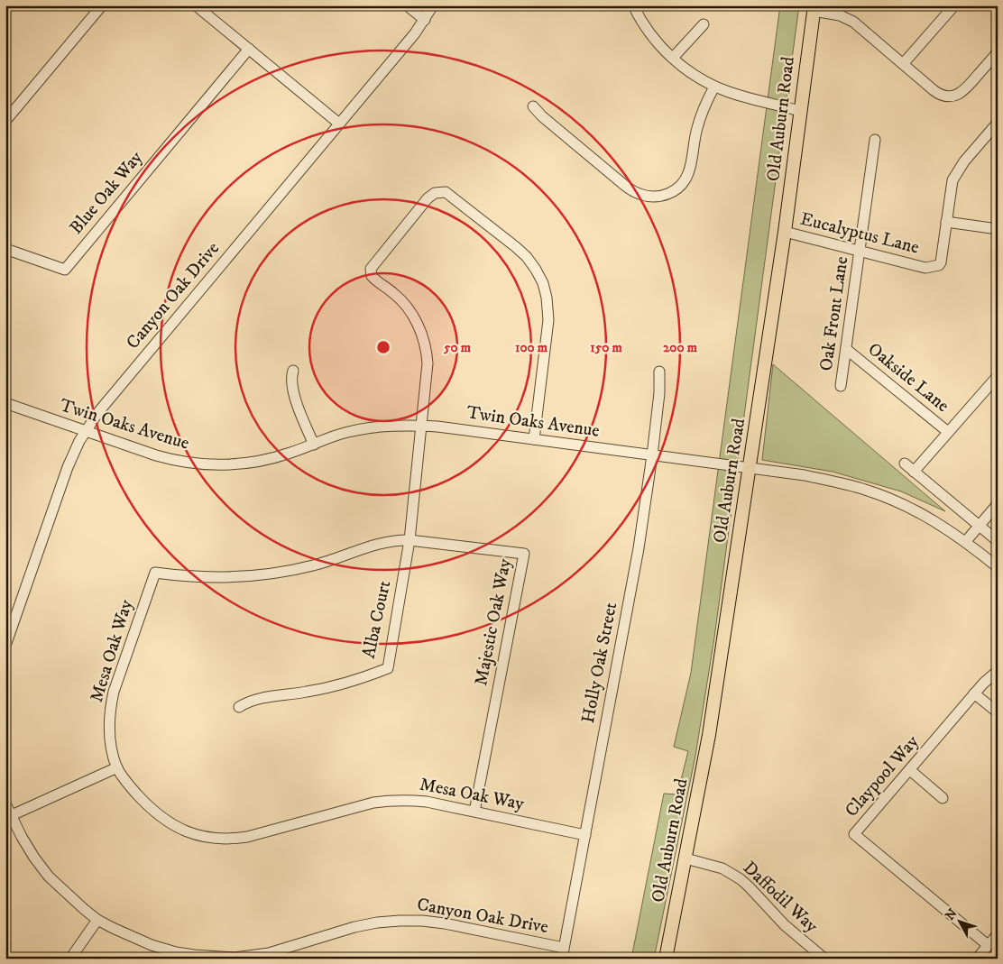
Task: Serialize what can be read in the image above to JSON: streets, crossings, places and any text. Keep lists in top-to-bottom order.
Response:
{
  "streets": {
    "main road": ["Old Auburn Road"],
    "street": [
      "Blue Oak Way",
      "Eucalyptus Lane",
      "Canyon Oak Drive",
      "Oak Front Lane",
      "Oakside Lane",
      "Twin Oaks Avenue",
      "Alba Court",
      "Majestic Oak Way",
      "Mesa Oak Way",
      "Holly Oak Street",
      "Claypool Way",
      "Daffodil Way"
    ]
  },
  "crossings": [
    ["Old Auburn Road", "Eucalyptus Lane"],
    ["Old Auburn Road", "Twin Oaks Avenue"],
    ["Old Auburn Road", "Daffodil Way"],
    ["Eucalyptus Lane", "Oak Front Lane"],
    ["Canyon Oak Drive", "Twin Oaks Avenue"],
    ["Canyon Oak Drive", "Holly Oak Street"],
    ["Oak Front Lane", "Oakside Lane"],
    ["Twin Oaks Avenue", "Alba Court"],
    ["Twin Oaks Avenue", "Holly Oak Street"],
    ["Alba Court", "Majestic Oak Way"],
    ["Alba Court", "Mesa Oak Way"],
    ["Majestic Oak Way", "Mesa Oak Way"],
    ["Mesa Oak Way", "Holly Oak Street"]
  ],
  "north": "top left",
  "rings": [
    "50 m",
    "100 m",
    "150 m",
    "200 m"
  ]
}
